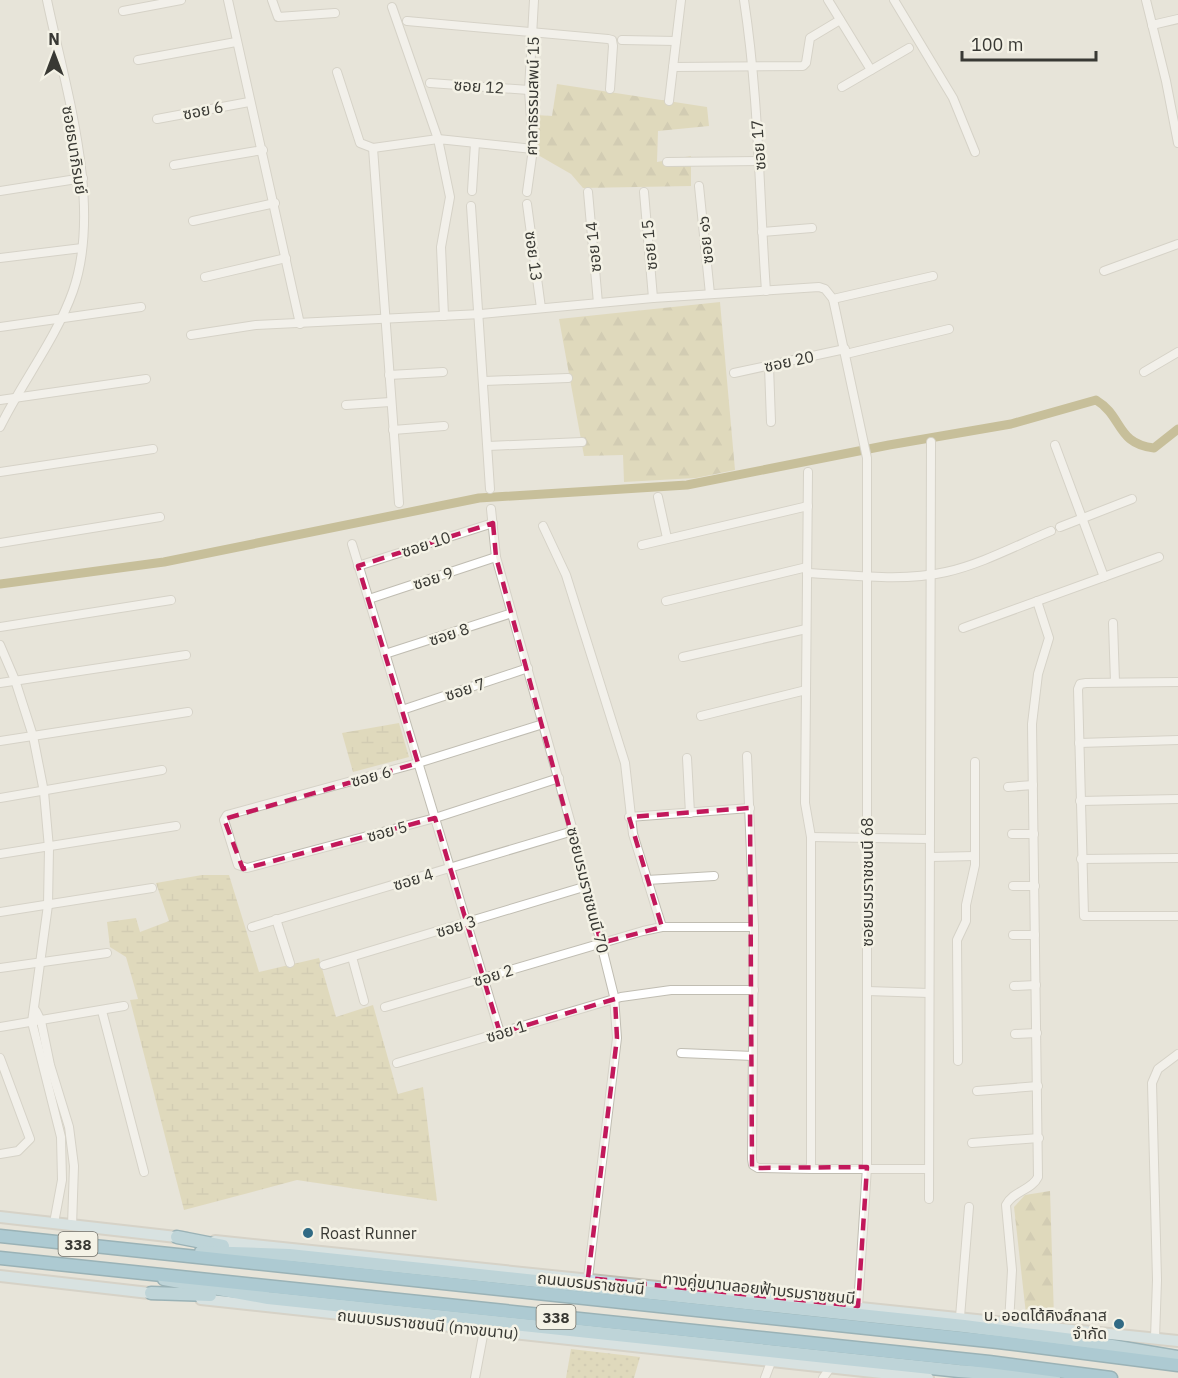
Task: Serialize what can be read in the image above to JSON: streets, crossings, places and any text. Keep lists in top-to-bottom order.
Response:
{
  "streets": {
    "highway": ["338", "ถนนบรมราชชนนี"],
    "main road": ["ทางคู่ขนานลอยฟ้าบรมราชชนนี", "ถนนบรมราชชนนี (ทางขนาน)"],
    "street": [
      "ซอย 12",
      "ศาลาธรรมสพน์ 15",
      "ซอย 6",
      "ซอย 17",
      "ซอยธนาภิรมย์",
      "ซอย ๑๖",
      "ซอย 15",
      "ซอย 14",
      "ซอย 13",
      "ซอย 20",
      "ซอย 10",
      "ซอย 9",
      "ซอย 8",
      "ซอย 7",
      "ซอย 5",
      "ซอย 4",
      "ซอยบรมราชชนนี 68",
      "ซอยบรมราชชนนี 70",
      "ซอย 3",
      "ซอย 2",
      "ซอย 1"
    ]
  },
  "crossings": [
    ["ซอย 12", "ศาลาธรรมสพน์ 15"],
    ["ซอย 6", "ซอย 5"],
    ["ซอย 6", "ซอยบรมราชชนนี 70"],
    ["ซอย 20", "ซอยบรมราชชนนี 68"],
    ["ซอย 10", "ซอยบรมราชชนนี 70"],
    ["ซอย 9", "ซอยบรมราชชนนี 70"],
    ["ซอย 8", "ซอยบรมราชชนนี 70"],
    ["ซอย 7", "ซอยบรมราชชนนี 70"],
    ["ซอย 5", "ซอยบรมราชชนนี 70"],
    ["ซอย 4", "ซอยบรมราชชนนี 70"],
    ["ซอยบรมราชชนนี 68", "338"],
    ["ซอยบรมราชชนนี 70", "ซอย 3"],
    ["ซอยบรมราชชนนี 70", "ซอย 2"],
    ["ซอยบรมราชชนนี 70", "ซอย 1"],
    ["ซอยบรมราชชนนี 70", "338"],
    ["ถนนบรมราชชนนี", "ทางคู่ขนานลอยฟ้าบรมราชชนนี"]
  ],
  "places": ["Roast Runner", "บ. ออตโต้คิงส์กลาส จำกัด"],
  "scale_bar": "100 m",
  "north": "top"
}
